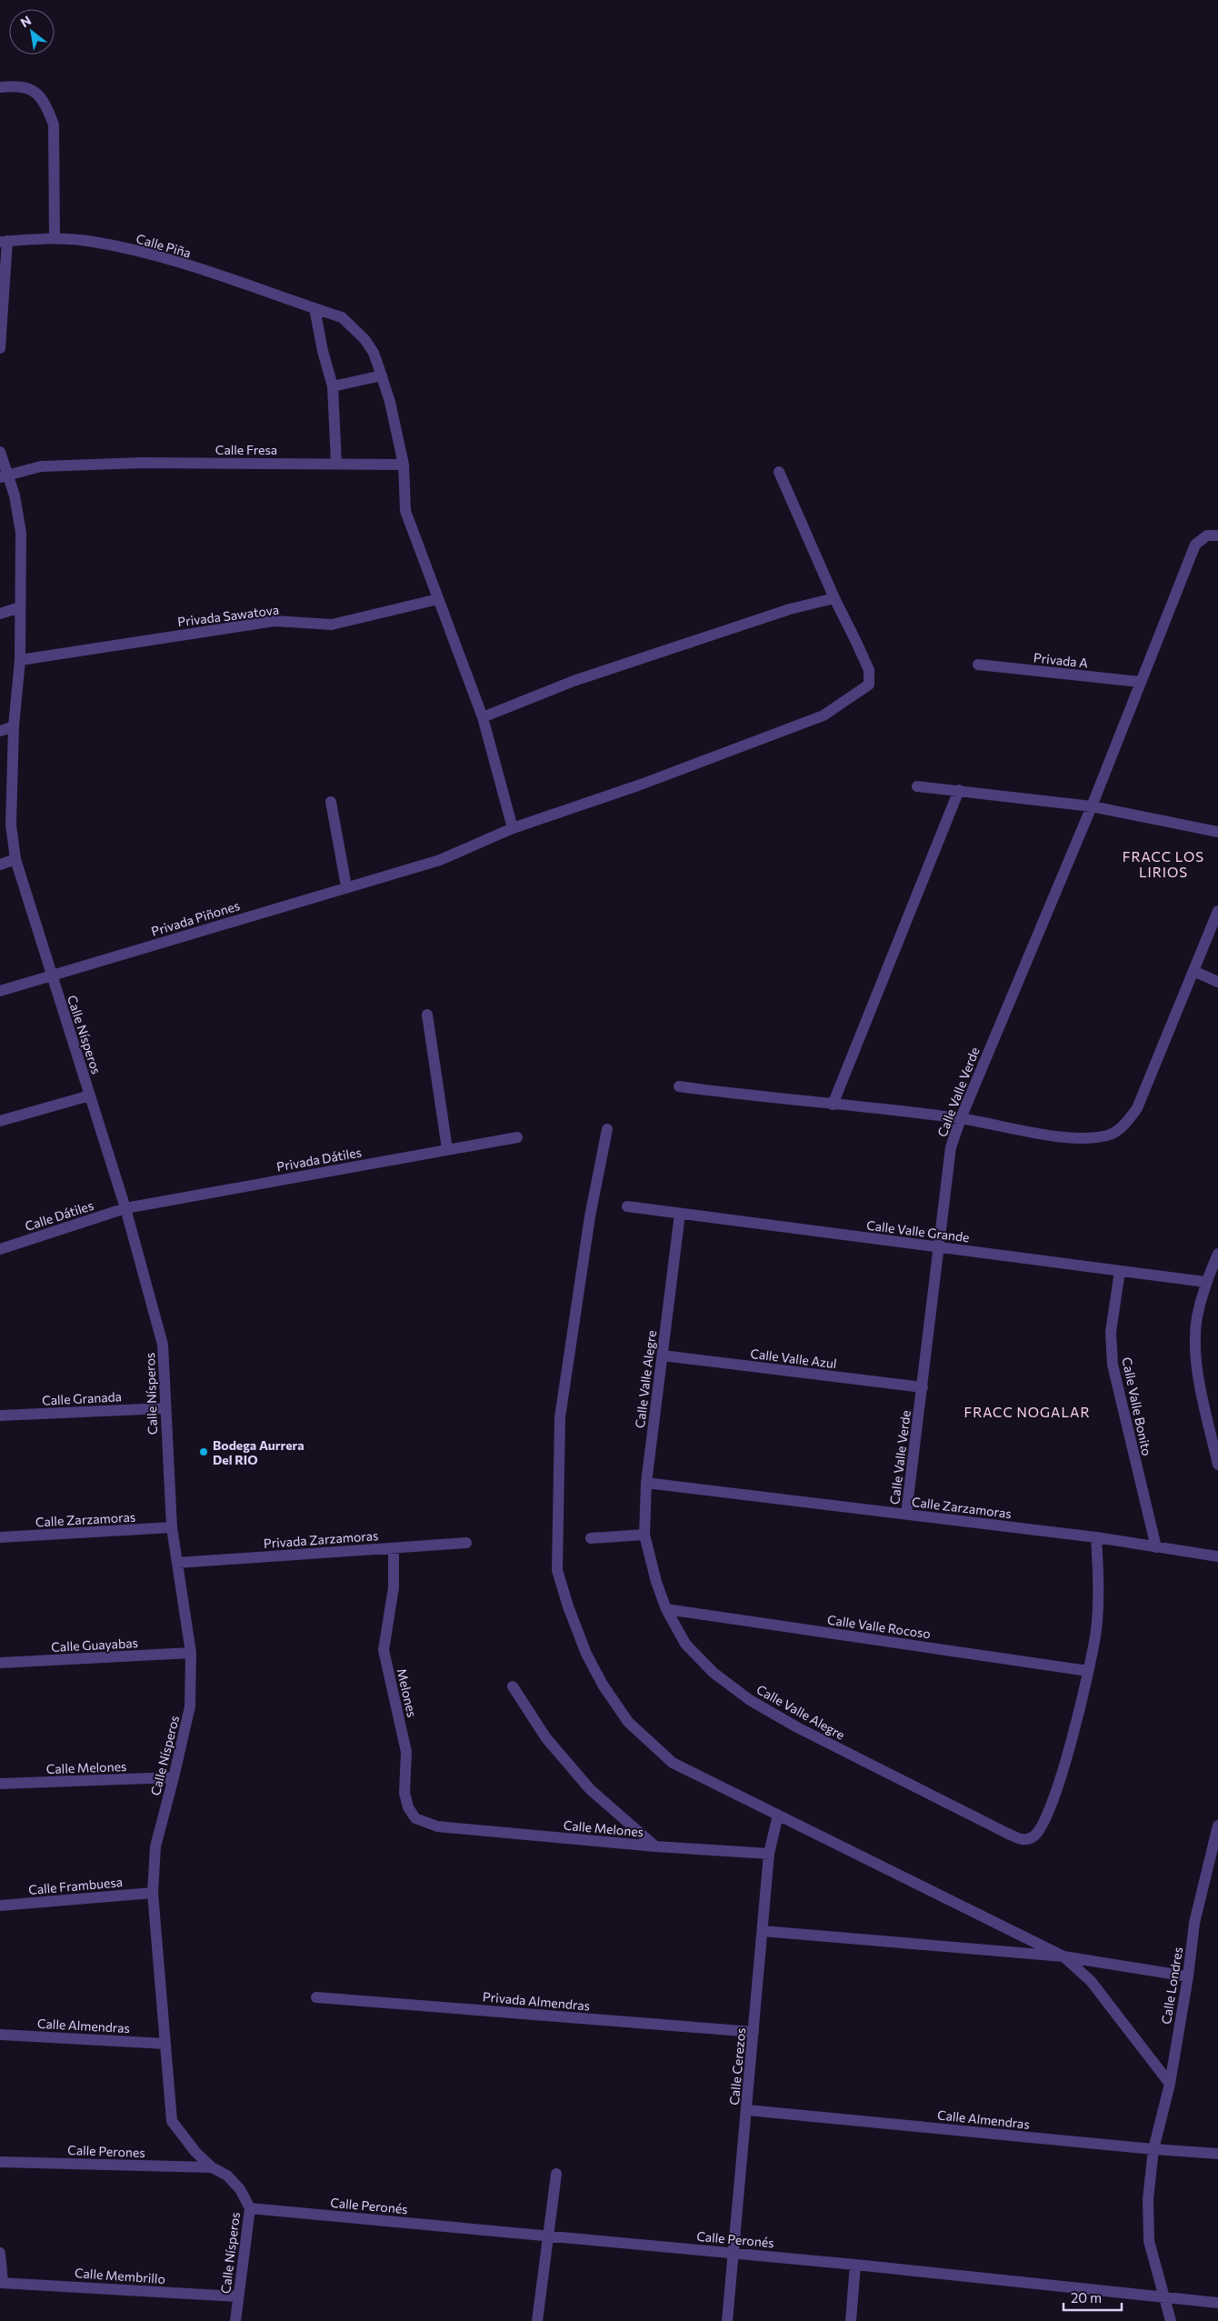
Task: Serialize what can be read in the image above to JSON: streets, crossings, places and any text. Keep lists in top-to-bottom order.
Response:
{
  "streets": {
    "street": [
      "Calle Piña",
      "Calle Fresa",
      "Privada Sawatova",
      "Privada A",
      "Privada Piñones",
      "Calle Nísperos",
      "Calle Valle Verde",
      "Privada Dátiles",
      "Calle Dátiles",
      "Calle Valle Grande",
      "Calle Valle Azul",
      "Calle Valle Alegre",
      "Calle Granada",
      "Calle Valle Bonito",
      "Calle Zarzamoras",
      "Privada Zarzamoras",
      "Calle Valle Rocoso",
      "Calle Guayabas",
      "Melones",
      "Calle Melones",
      "Calle Frambuesa",
      "Calle Londres",
      "Privada Almendras",
      "Calle Almendras",
      "Calle Cerezos",
      "Calle Perones",
      "Calle Peronés",
      "Calle Membrillo"
    ]
  },
  "crossings": [
    ["Calle Piña", "Calle Fresa"],
    ["Calle Piña", "Privada Sawatova"],
    ["Calle Piña", "Privada Piñones"],
    ["Calle Fresa", "Calle Nísperos"],
    ["Privada Sawatova", "Calle Nísperos"],
    ["Privada A", "Calle Valle Verde"],
    ["Privada Piñones", "Calle Nísperos"],
    ["Calle Nísperos", "Privada Dátiles"],
    ["Calle Nísperos", "Calle Dátiles"],
    ["Calle Nísperos", "Calle Granada"],
    ["Calle Nísperos", "Calle Zarzamoras"],
    ["Calle Nísperos", "Privada Zarzamoras"],
    ["Calle Nísperos", "Calle Guayabas"],
    ["Calle Nísperos", "Calle Melones"],
    ["Calle Nísperos", "Calle Frambuesa"],
    ["Calle Nísperos", "Calle Almendras"],
    ["Calle Nísperos", "Calle Perones"],
    ["Calle Nísperos", "Calle Peronés"],
    ["Calle Nísperos", "Calle Membrillo"],
    ["Calle Valle Verde", "Calle Valle Grande"],
    ["Calle Valle Verde", "Calle Valle Azul"],
    ["Calle Valle Verde", "Calle Zarzamoras"],
    ["Privada Dátiles", "Calle Dátiles"],
    ["Calle Valle Grande", "Calle Valle Alegre"],
    ["Calle Valle Grande", "Calle Valle Bonito"],
    ["Calle Valle Azul", "Calle Valle Alegre"],
    ["Calle Valle Alegre", "Calle Zarzamoras"],
    ["Calle Valle Alegre", "Calle Valle Rocoso"],
    ["Calle Valle Bonito", "Calle Zarzamoras"],
    ["Privada Zarzamoras", "Melones"],
    ["Melones", "Calle Melones"],
    ["Calle Melones", "Calle Cerezos"],
    ["Calle Londres", "Calle Almendras"],
    ["Calle Londres", "Calle Peronés"],
    ["Privada Almendras", "Calle Cerezos"],
    ["Calle Almendras", "Calle Cerezos"],
    ["Calle Cerezos", "Calle Peronés"]
  ],
  "districts": ["FRACC LOS LIRIOS", "FRACC NOGALAR"],
  "places": ["Bodega Aurrera Del RIO"],
  "scale_bar": "20 m",
  "north": "top left"
}
